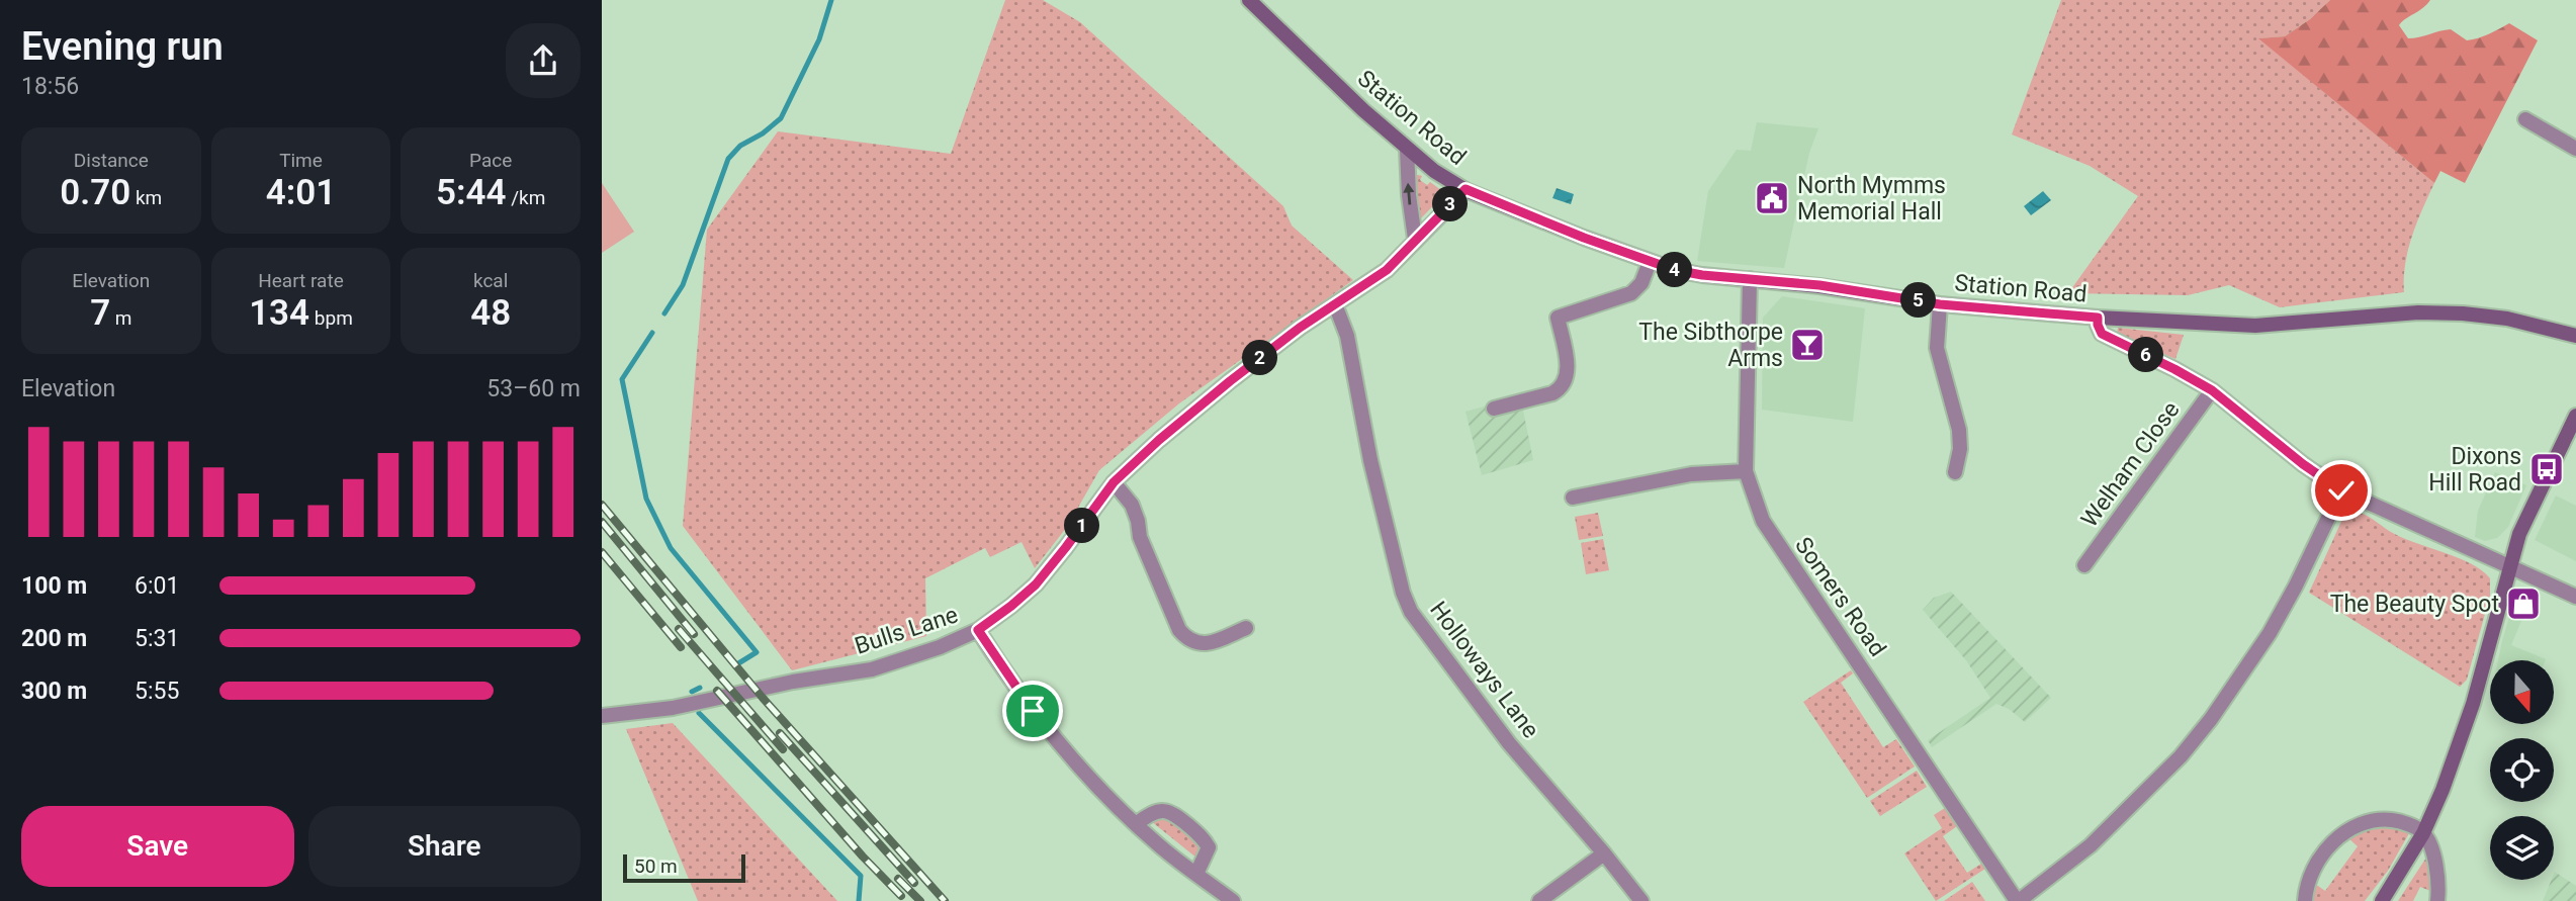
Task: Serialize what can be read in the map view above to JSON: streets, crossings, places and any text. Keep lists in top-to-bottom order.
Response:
{
  "streets": {
    "street": [
      "Station Road",
      "Welham Close",
      "Somers Road",
      "Bulls Lane",
      "Holloways Lane"
    ]
  },
  "crossings": [
    ["Station Road", "Somers Road"],
    ["Station Road", "Bulls Lane"],
    ["Bulls Lane", "Holloways Lane"]
  ],
  "places": {
    "public building": ["North Mymms Memorial Hall"],
    "bar": ["The Sibthorpe Arms"],
    "bus stop": ["Dixons Hill Road"],
    "shop": ["The Beauty Spot"]
  },
  "scale_bar": "50 m",
  "north": "bottom",
  "page": {
    "heading": ["Evening run", "18:56"],
    "stats": [
      ["Distance", "0.70 km"],
      ["Time", "4:01"],
      ["Pace", "5:44 /km"],
      ["Elevation", "7 m"],
      ["Heart rate", "134 bpm"],
      ["kcal", "48"]
    ],
    "pins": [
      "3",
      "4",
      "5",
      "6",
      "2",
      "1"
    ],
    "chart": ["Elevation", "53–60 m"],
    "list": [
      {
        "name": "100 m",
        "note": "6:01"
      },
      {
        "name": "200 m",
        "note": "5:31"
      },
      {
        "name": "300 m",
        "note": "5:55"
      }
    ],
    "buttons": ["Save", "Share"],
    "scale": "50 m"
  }
}
